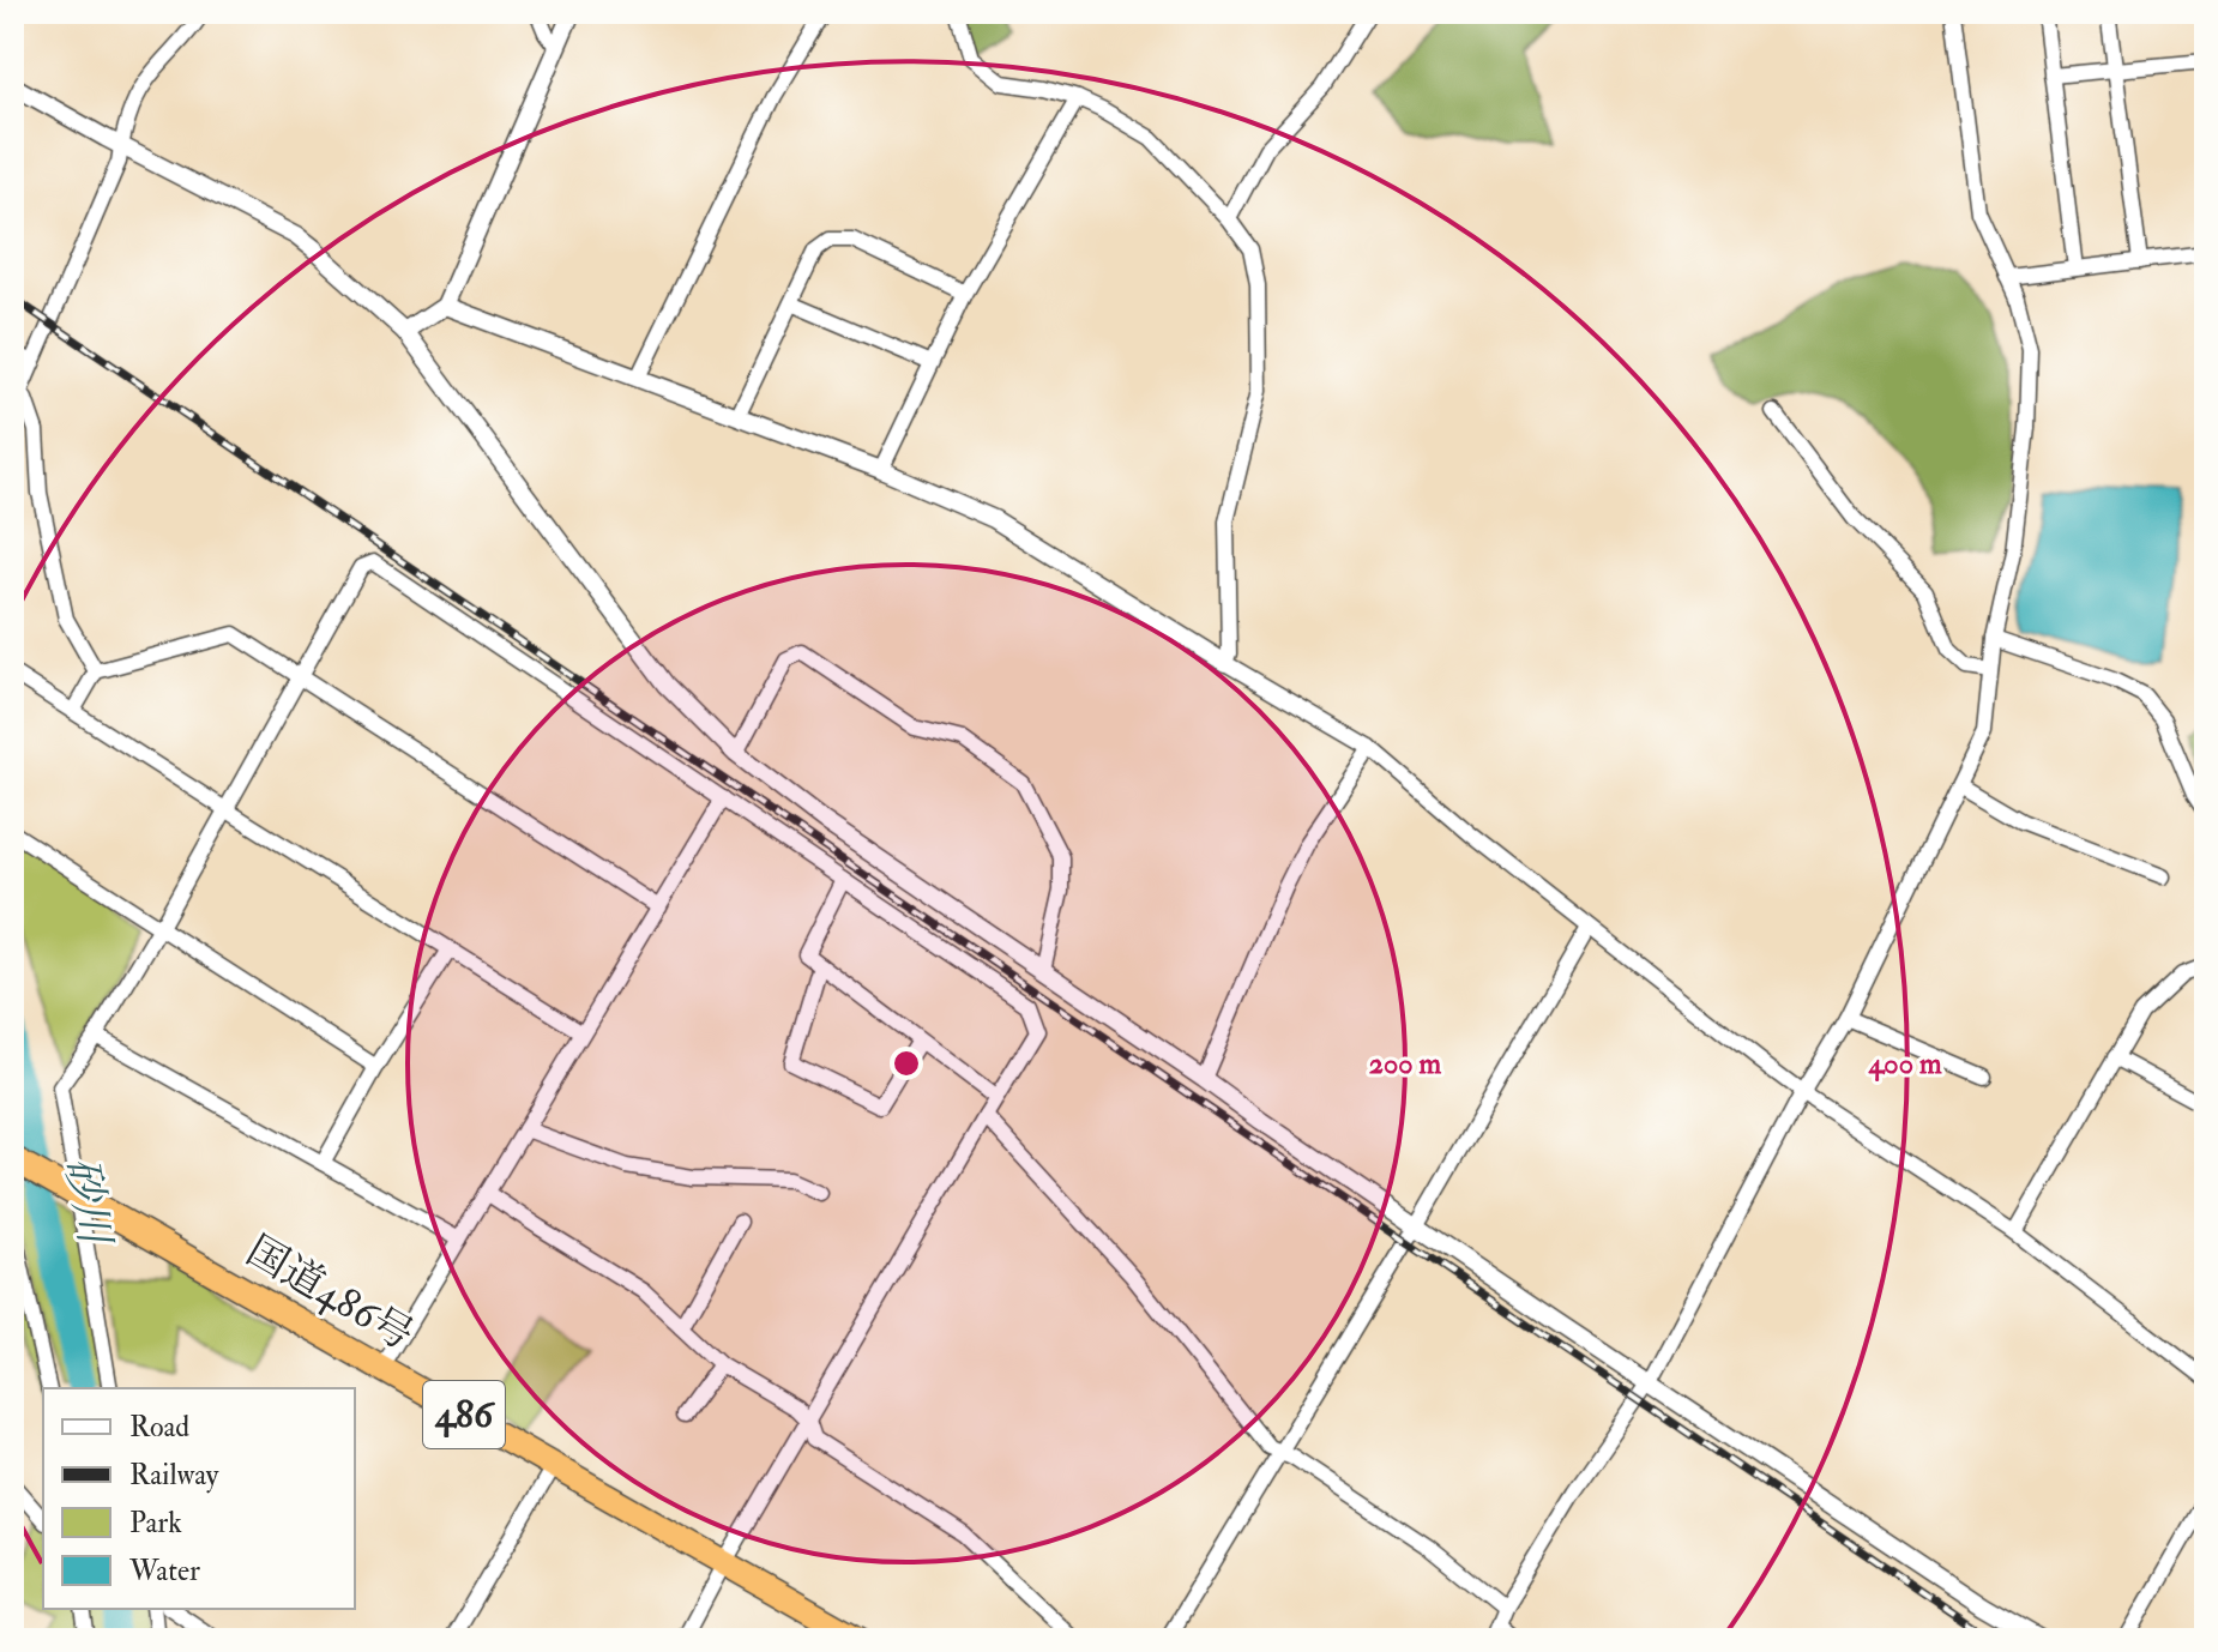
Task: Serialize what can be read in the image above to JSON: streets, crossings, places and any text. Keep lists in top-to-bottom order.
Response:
{
  "streets": {
    "highway": ["国道486号", "486"]
  },
  "water": ["砂川"],
  "legend": [
    "Road",
    "Railway",
    "Park",
    "Water"
  ],
  "rings": ["200 m", "400 m"]
}
